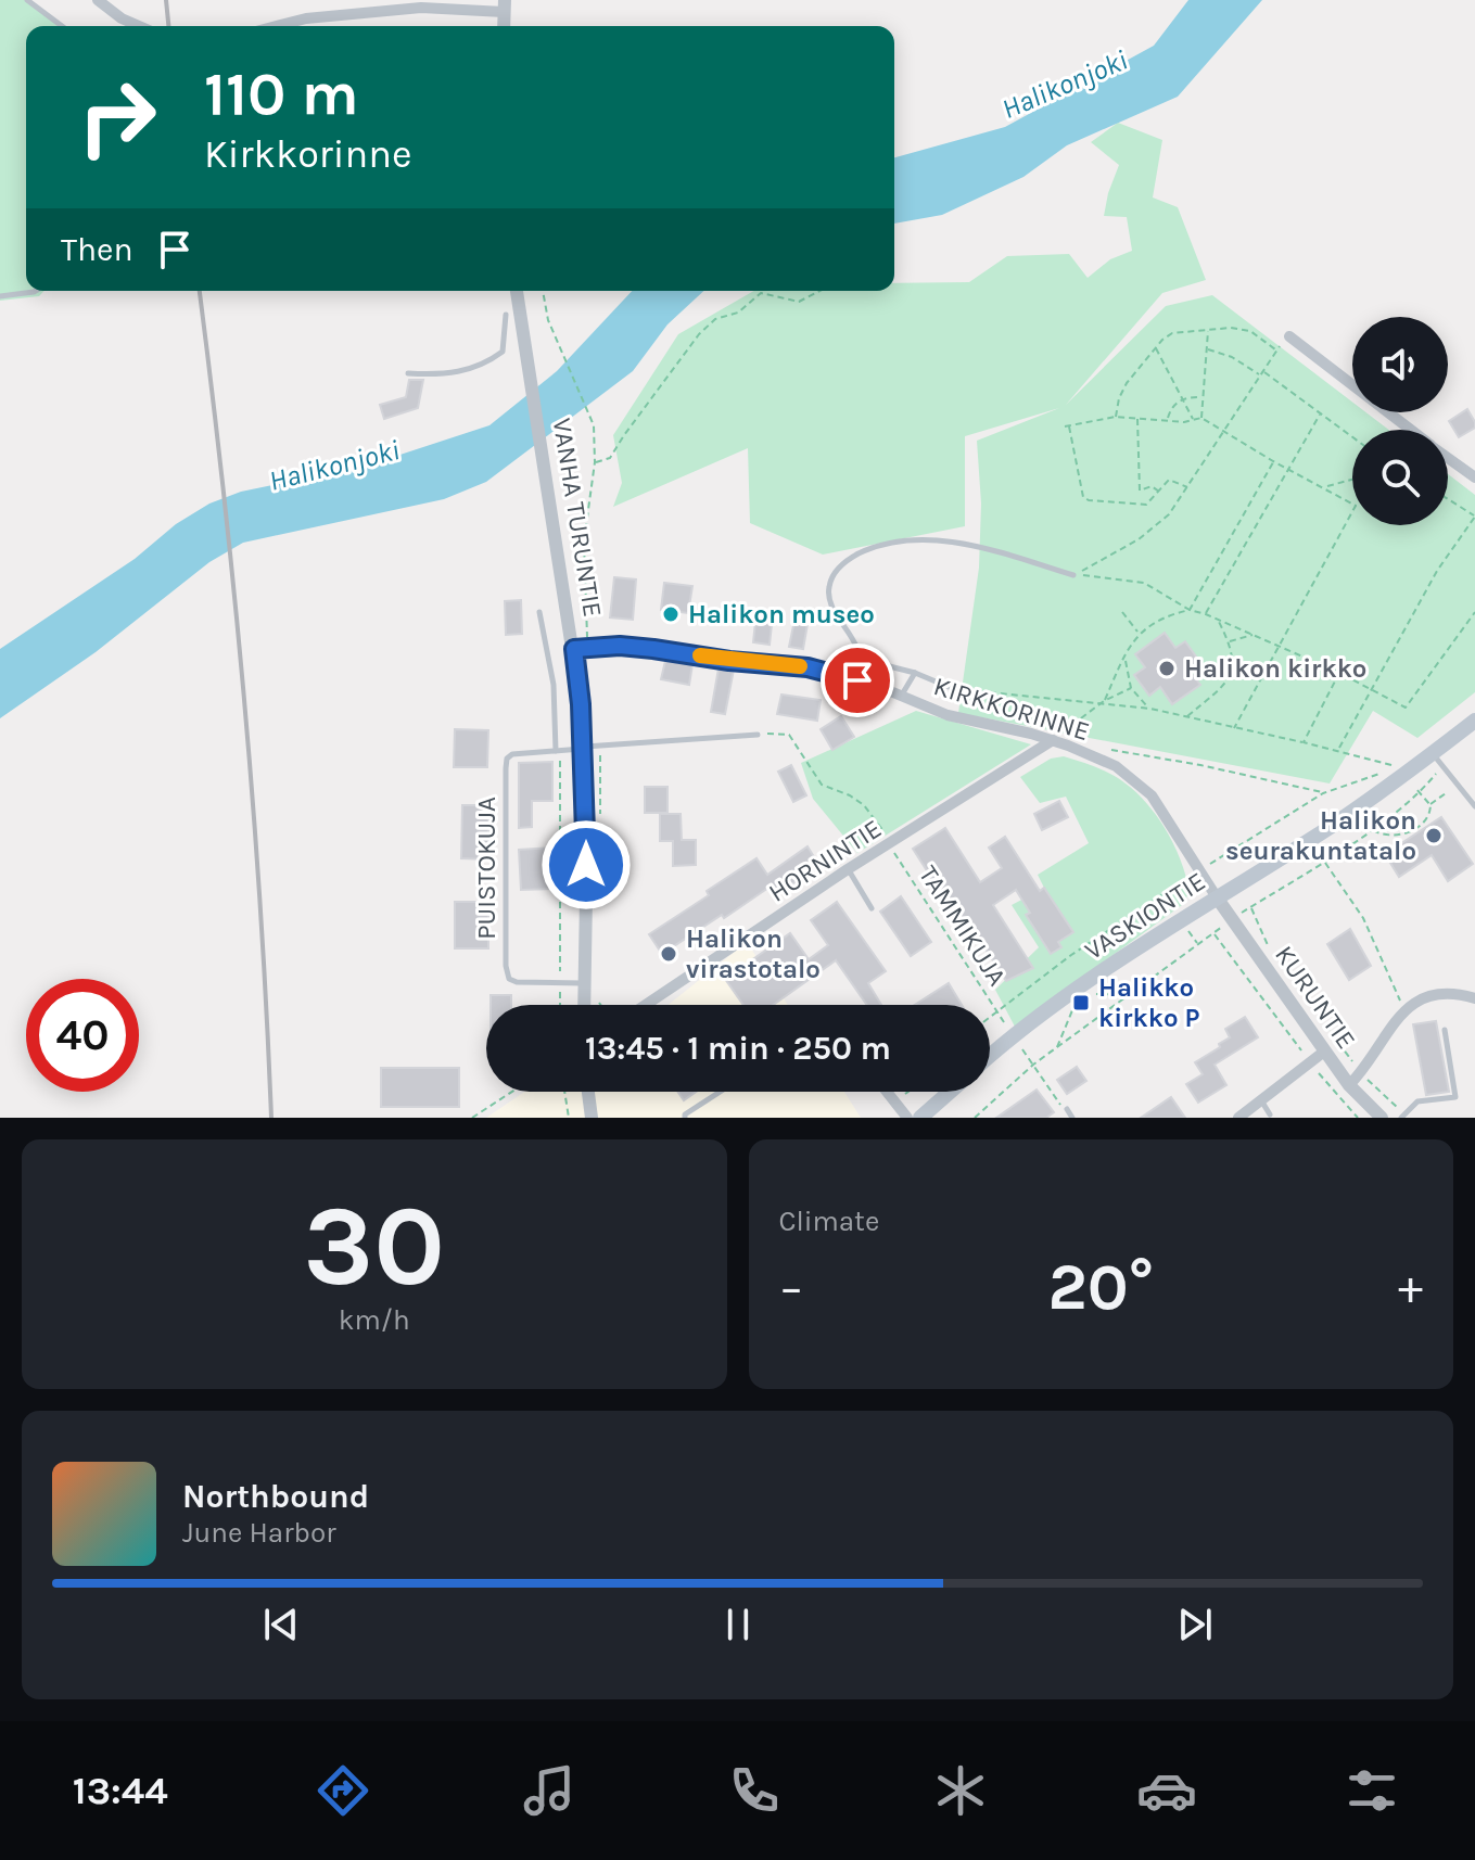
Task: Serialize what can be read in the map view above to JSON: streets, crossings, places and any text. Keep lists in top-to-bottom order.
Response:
{
  "streets": {
    "main road": ["VASKIONTIE"],
    "street": [
      "VANHA TURUNTIE",
      "KIRKKORINNE",
      "HORNINTIE",
      "KURUNTIE"
    ],
    "lane": ["PUISTOKUJA"],
    "path": ["TAMMIKUJA"]
  },
  "crossings": [
    ["VANHA TURUNTIE", "KIRKKORINNE"],
    ["VANHA TURUNTIE", "PUISTOKUJA"],
    ["KIRKKORINNE", "HORNINTIE"],
    ["KIRKKORINNE", "VASKIONTIE"],
    ["KIRKKORINNE", "KURUNTIE"],
    ["HORNINTIE", "TAMMIKUJA"],
    ["PUISTOKUJA", "TAMMIKUJA"],
    ["VASKIONTIE", "KURUNTIE"]
  ],
  "water": ["Halikonjoki"],
  "places": {
    "other": [
      "Halikon museo",
      "Halikon kirkko",
      "Halikon seurakuntatalo",
      "Halikon virastotalo"
    ],
    "transit": ["Halikko kirkko P"]
  },
  "page": {
    "turn": ["110 m", "Kirkkorinne"],
    "then": "Then",
    "limit": "40",
    "trip": "13:45 · 1 min · 250 m",
    "tile": [
      ["30", "km/h"],
      "Climate"
    ],
    "heat": ["−", "20°", "+"],
    "song": ["Northbound", "June Harbor"],
    "tabs": "13:44"
  }
}
